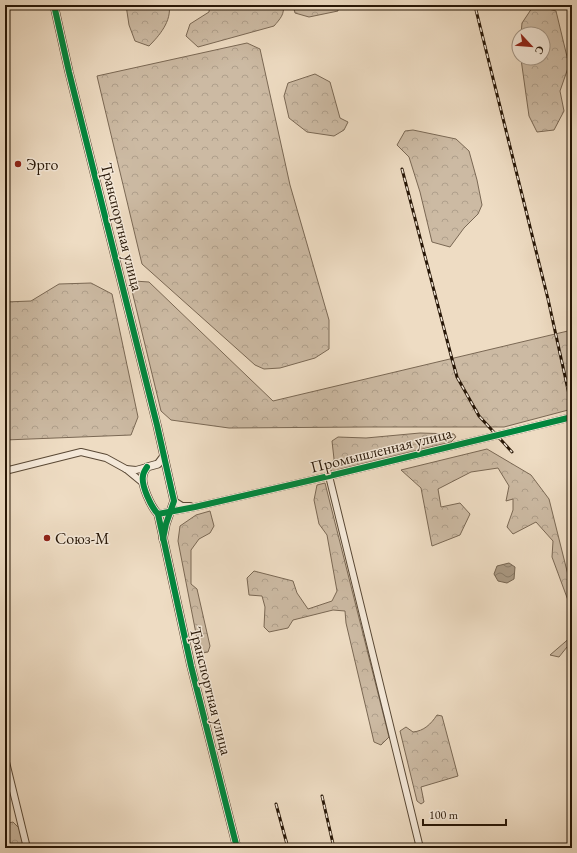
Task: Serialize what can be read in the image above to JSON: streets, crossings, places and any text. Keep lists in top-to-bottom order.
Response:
{
  "streets": {
    "street": ["Транспортная улица", "Промышленная улица"]
  },
  "crossings": [
    ["Транспортная улица", "Промышленная улица"]
  ],
  "places": ["Эрго", "Союз-М"],
  "scale_bar": "100 m",
  "north": "bottom right"
}
